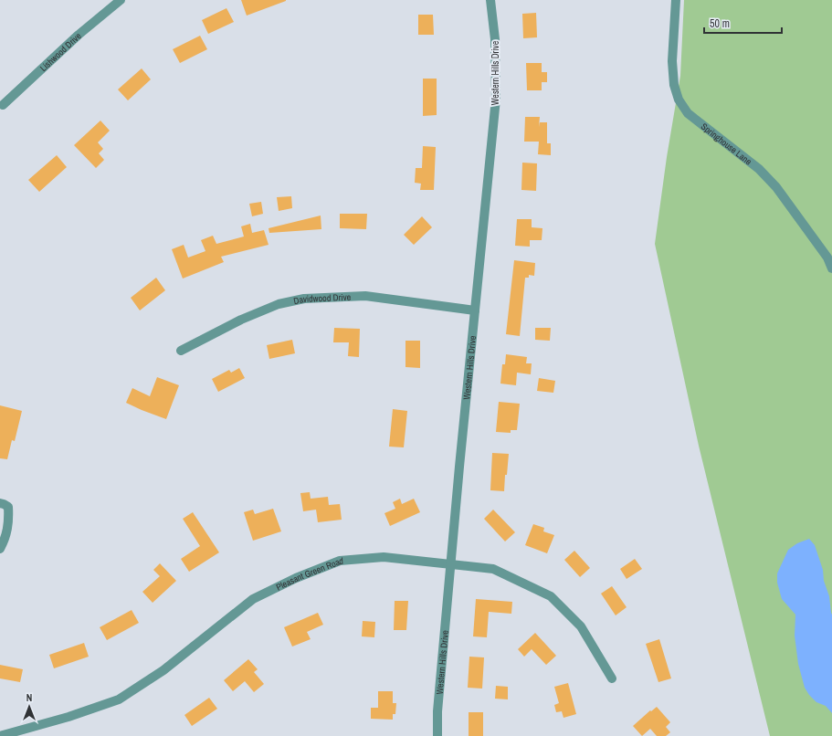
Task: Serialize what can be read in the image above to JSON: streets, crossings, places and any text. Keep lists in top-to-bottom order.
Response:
{
  "streets": {
    "street": [
      "Lishwood Drive",
      "Western Hills Drive",
      "Springhouse Lane",
      "Davidwood Drive",
      "Pleasant Green Road"
    ]
  },
  "crossings": [
    ["Western Hills Drive", "Davidwood Drive"],
    ["Western Hills Drive", "Pleasant Green Road"]
  ],
  "scale_bar": "50 m",
  "north": "top"
}
